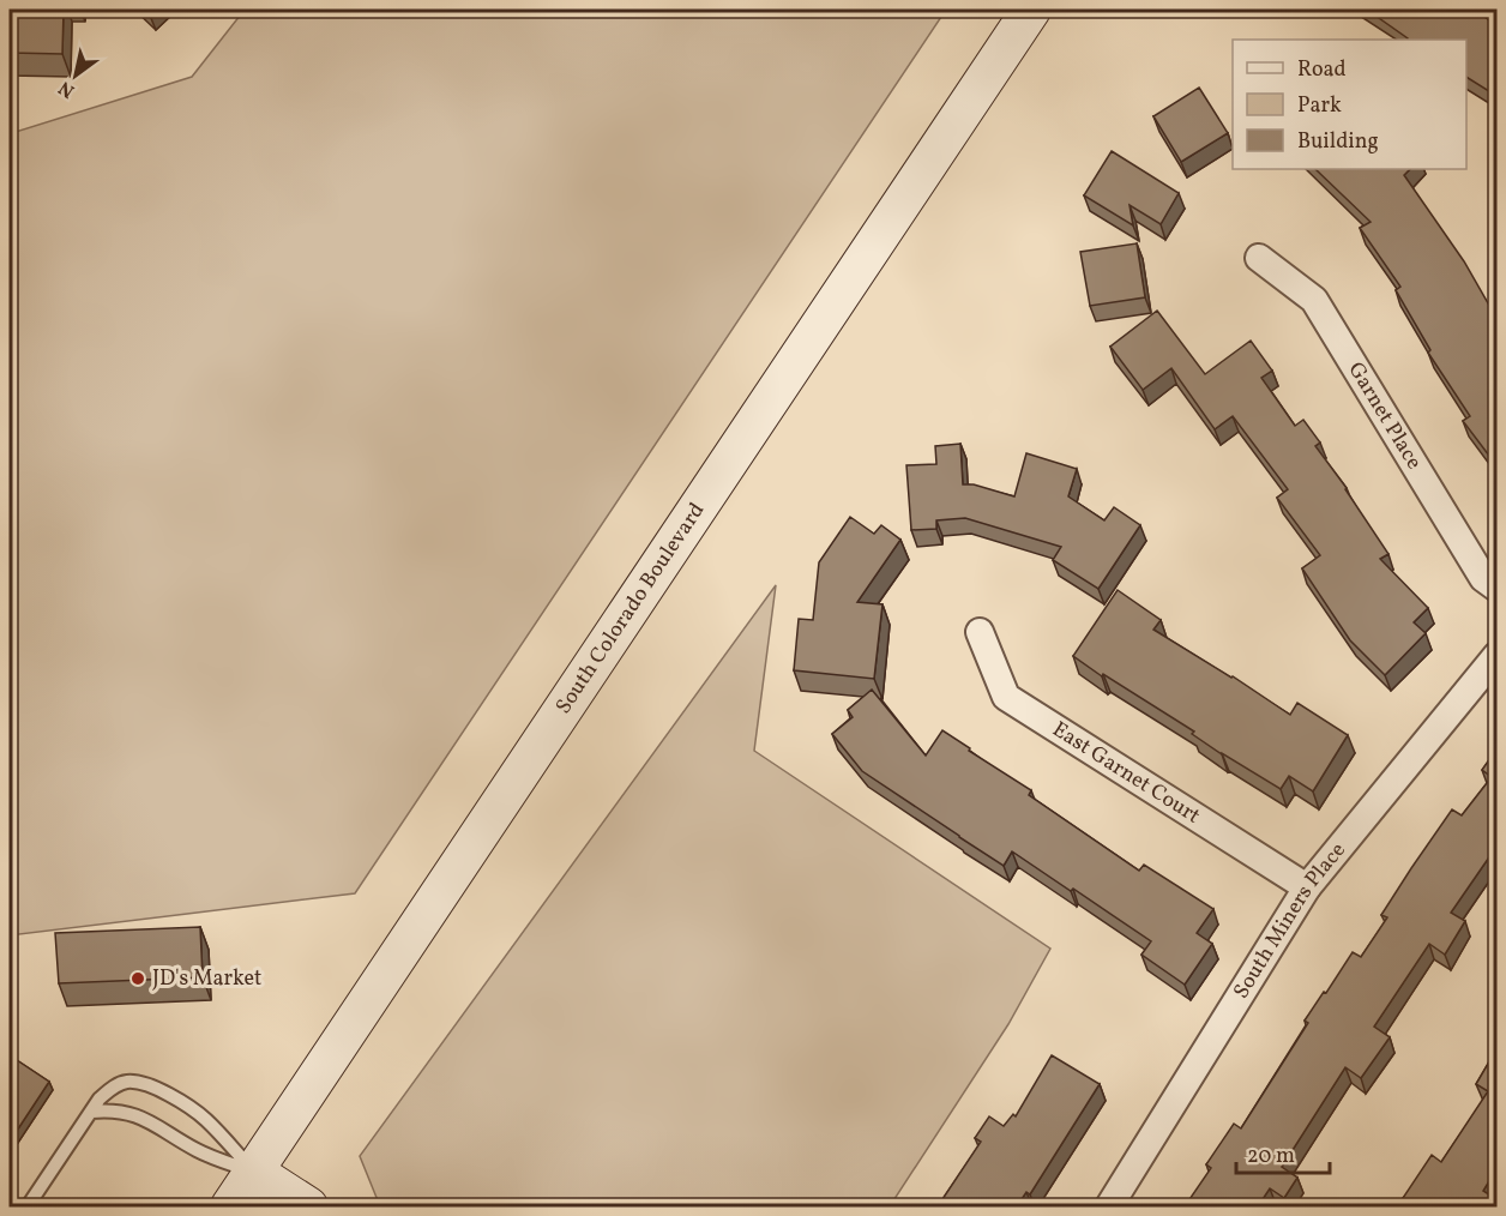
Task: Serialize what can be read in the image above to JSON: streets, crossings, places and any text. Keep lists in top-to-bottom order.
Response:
{
  "streets": {
    "main road": ["South Colorado Boulevard"],
    "street": ["Garnet Place", "East Garnet Court", "South Miners Place"]
  },
  "crossings": [
    ["East Garnet Court", "South Miners Place"]
  ],
  "places": ["JD's Market"],
  "legend": ["Road", "Park", "Building"],
  "scale_bar": "20 m",
  "north": "bottom left"
}
